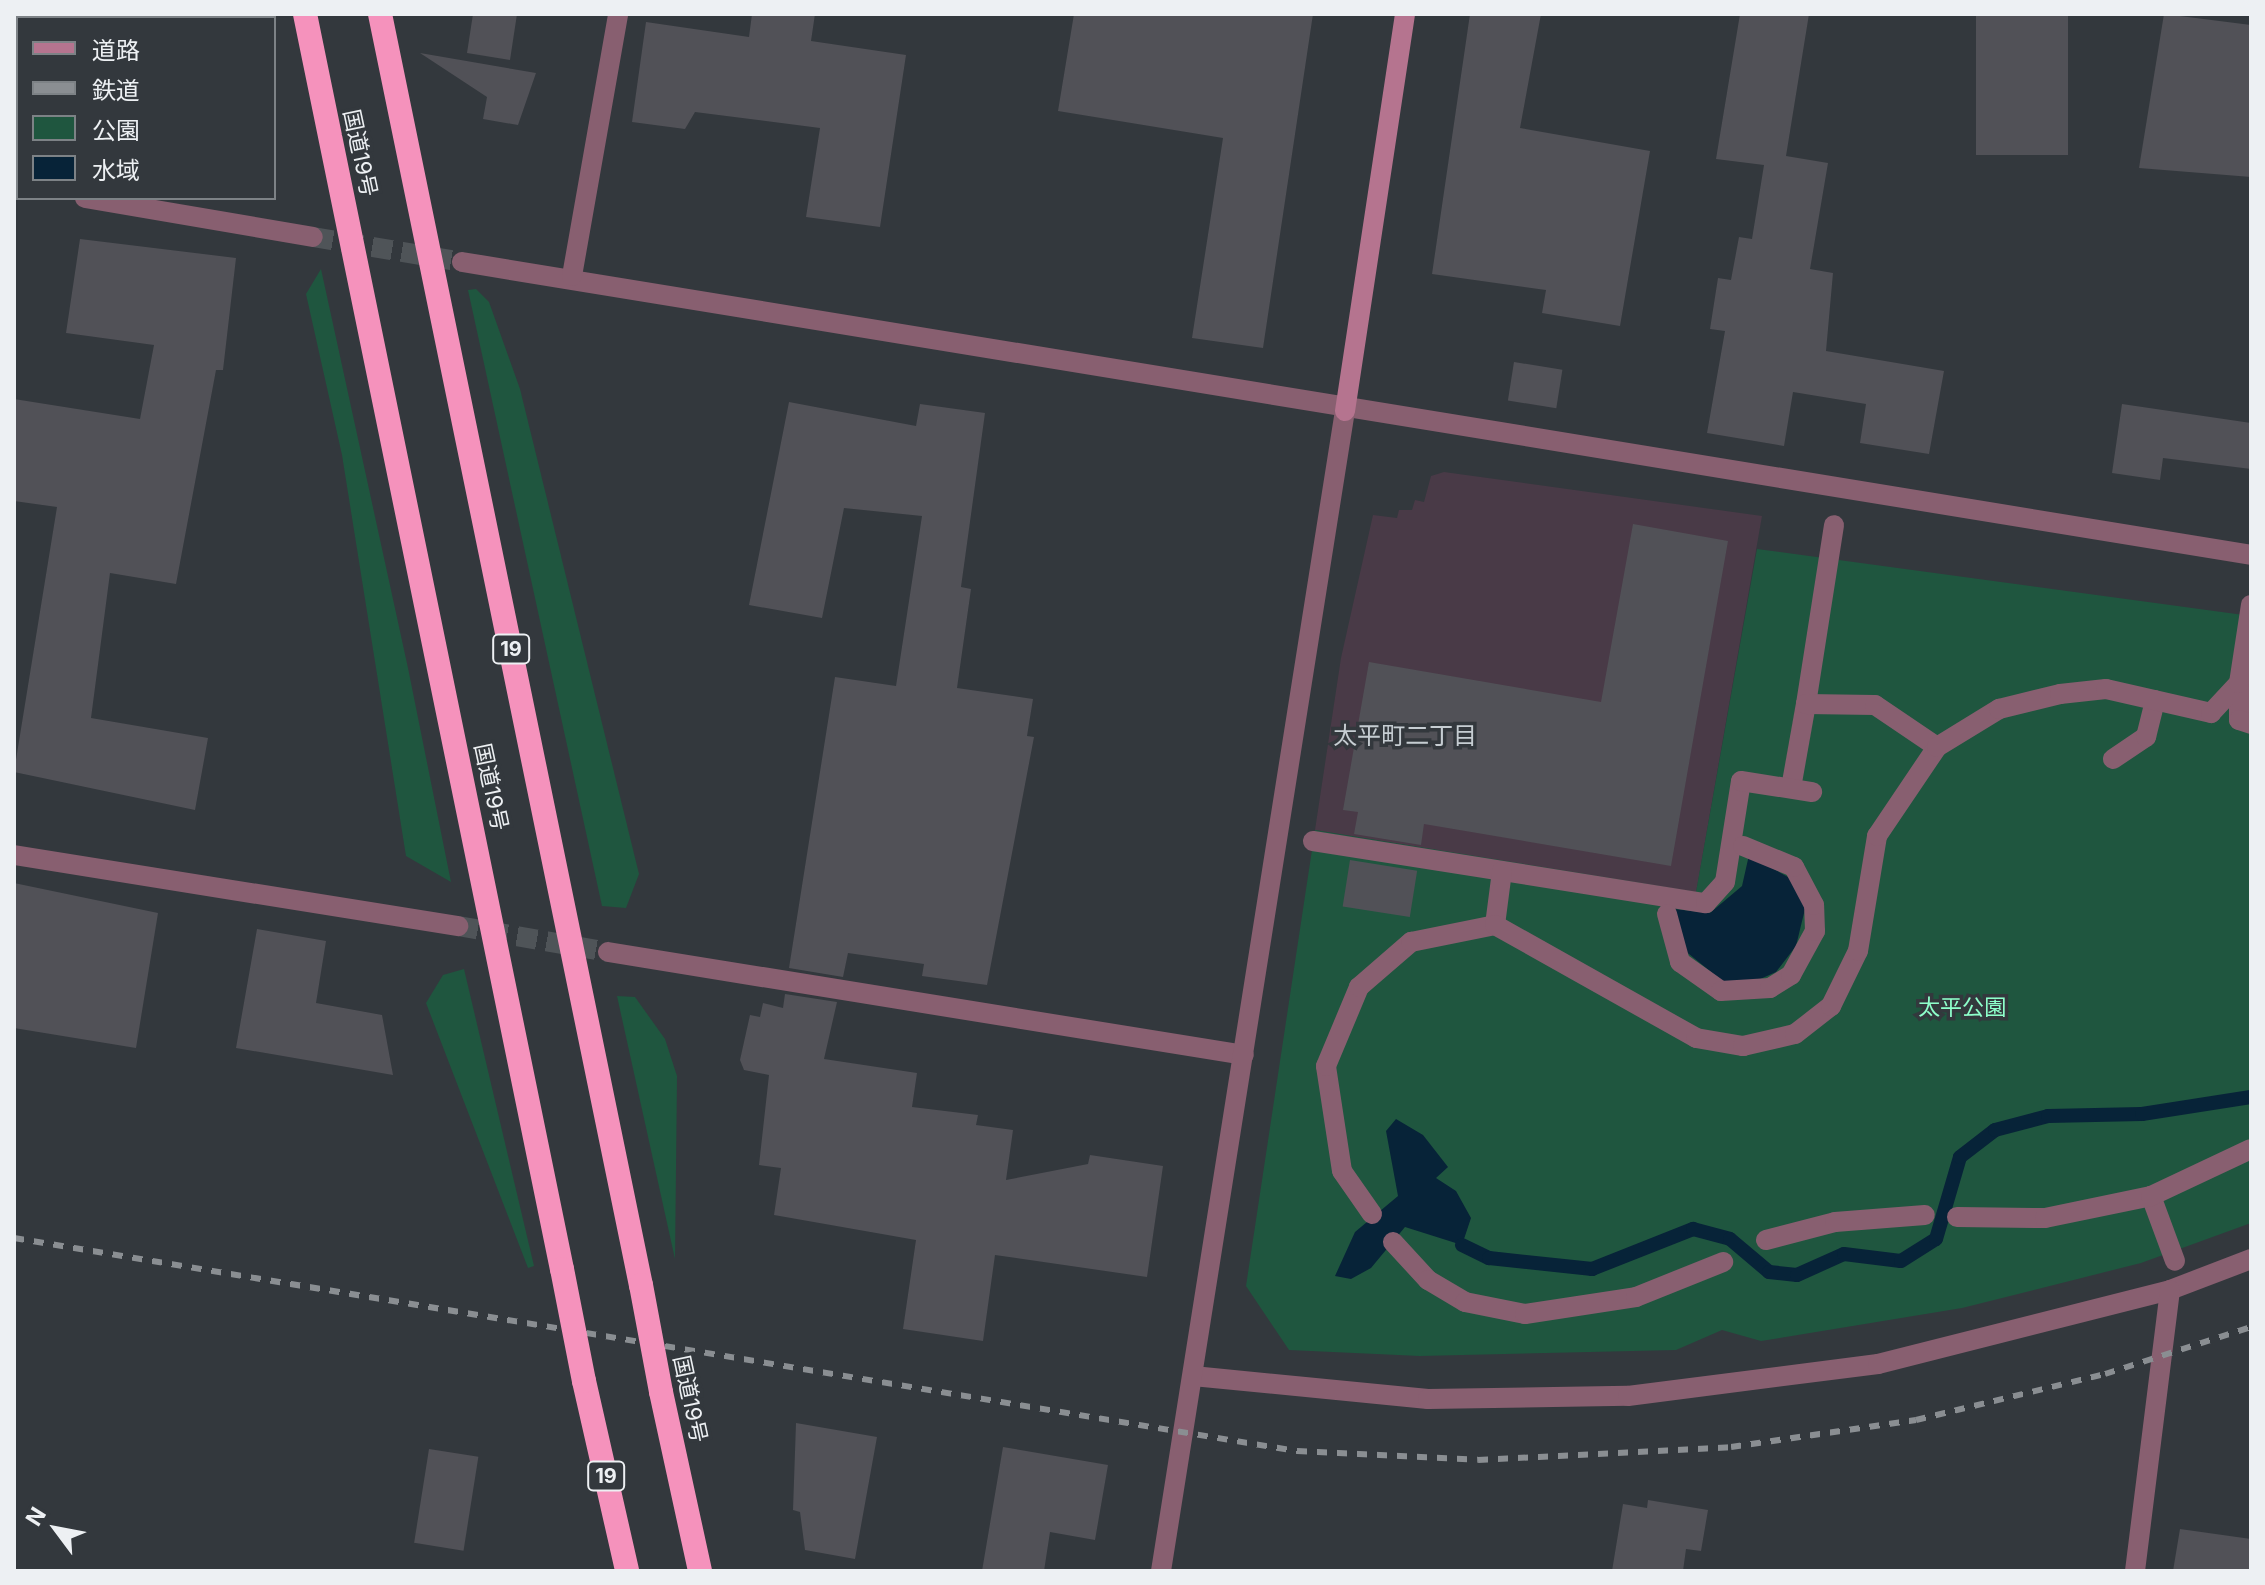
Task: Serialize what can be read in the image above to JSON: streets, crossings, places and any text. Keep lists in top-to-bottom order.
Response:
{
  "streets": {
    "highway": ["国道19号", "19"]
  },
  "districts": ["太平町二丁目"],
  "parks": ["太平公園"],
  "legend": [
    "道路",
    "鉄道",
    "公園",
    "水域"
  ],
  "north": "top left"
}
